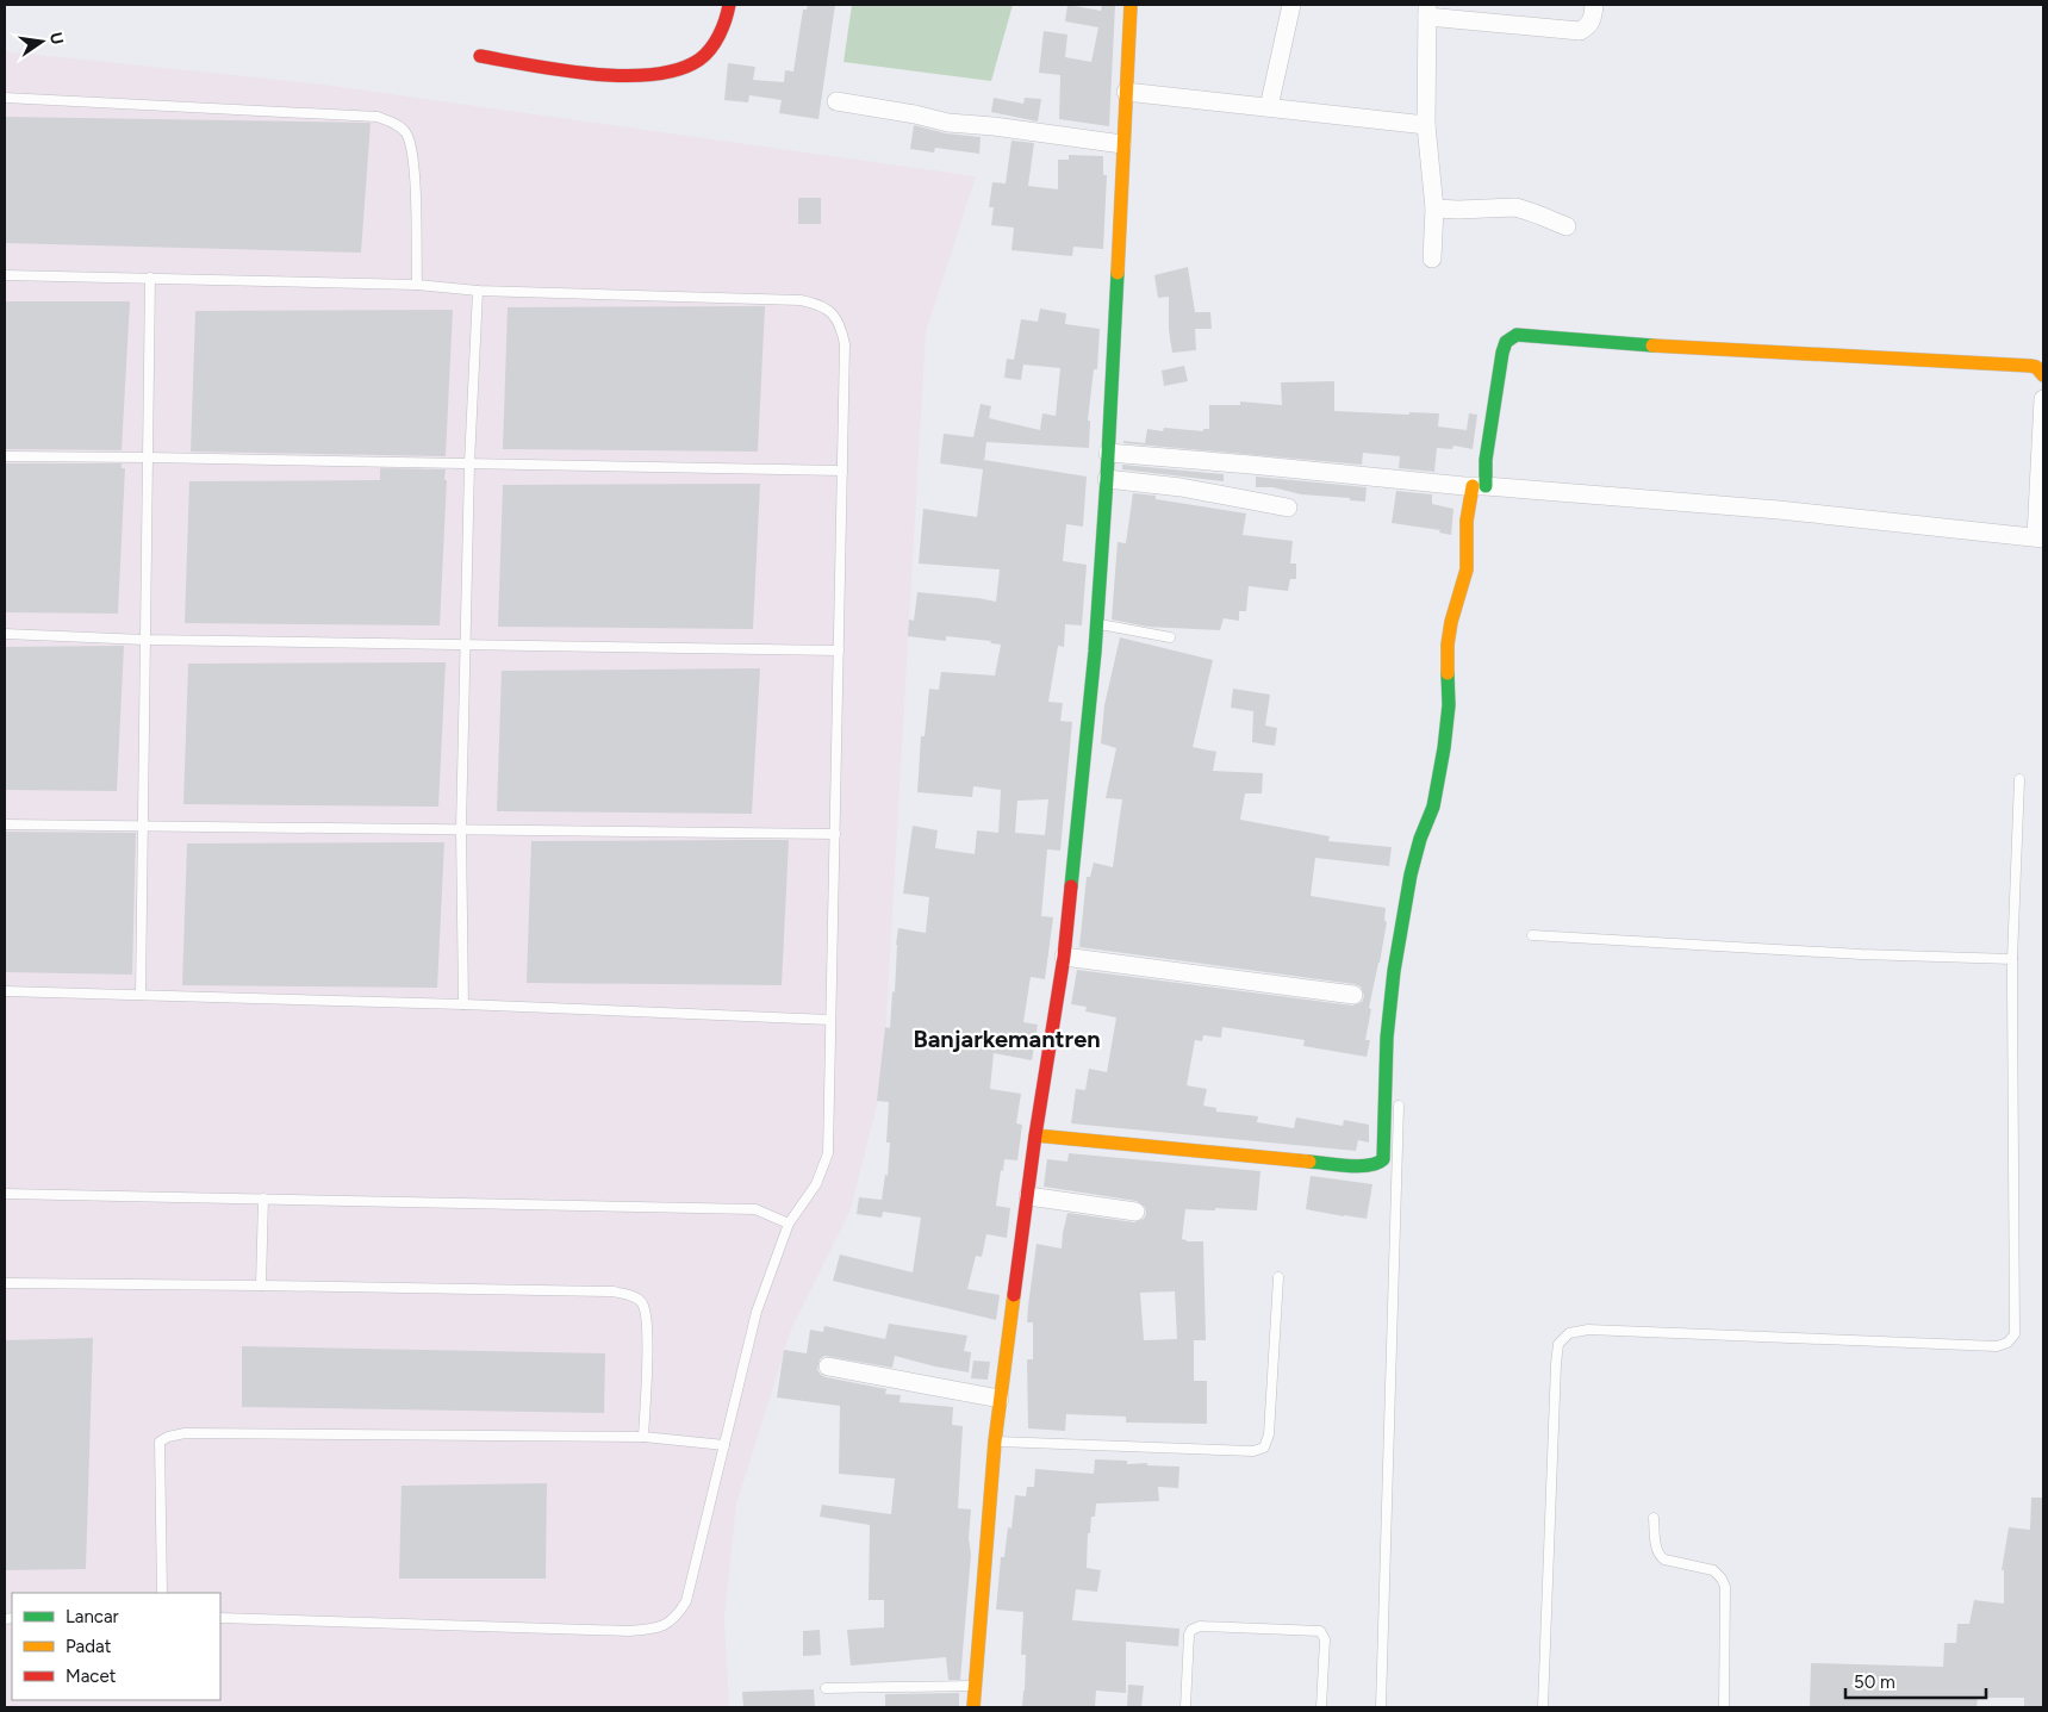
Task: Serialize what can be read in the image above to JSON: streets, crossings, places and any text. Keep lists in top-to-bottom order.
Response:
{
  "districts": ["Banjarkemantren"],
  "legend": ["Lancar", "Padat", "Macet"],
  "scale_bar": "50 m",
  "north": "right"
}
